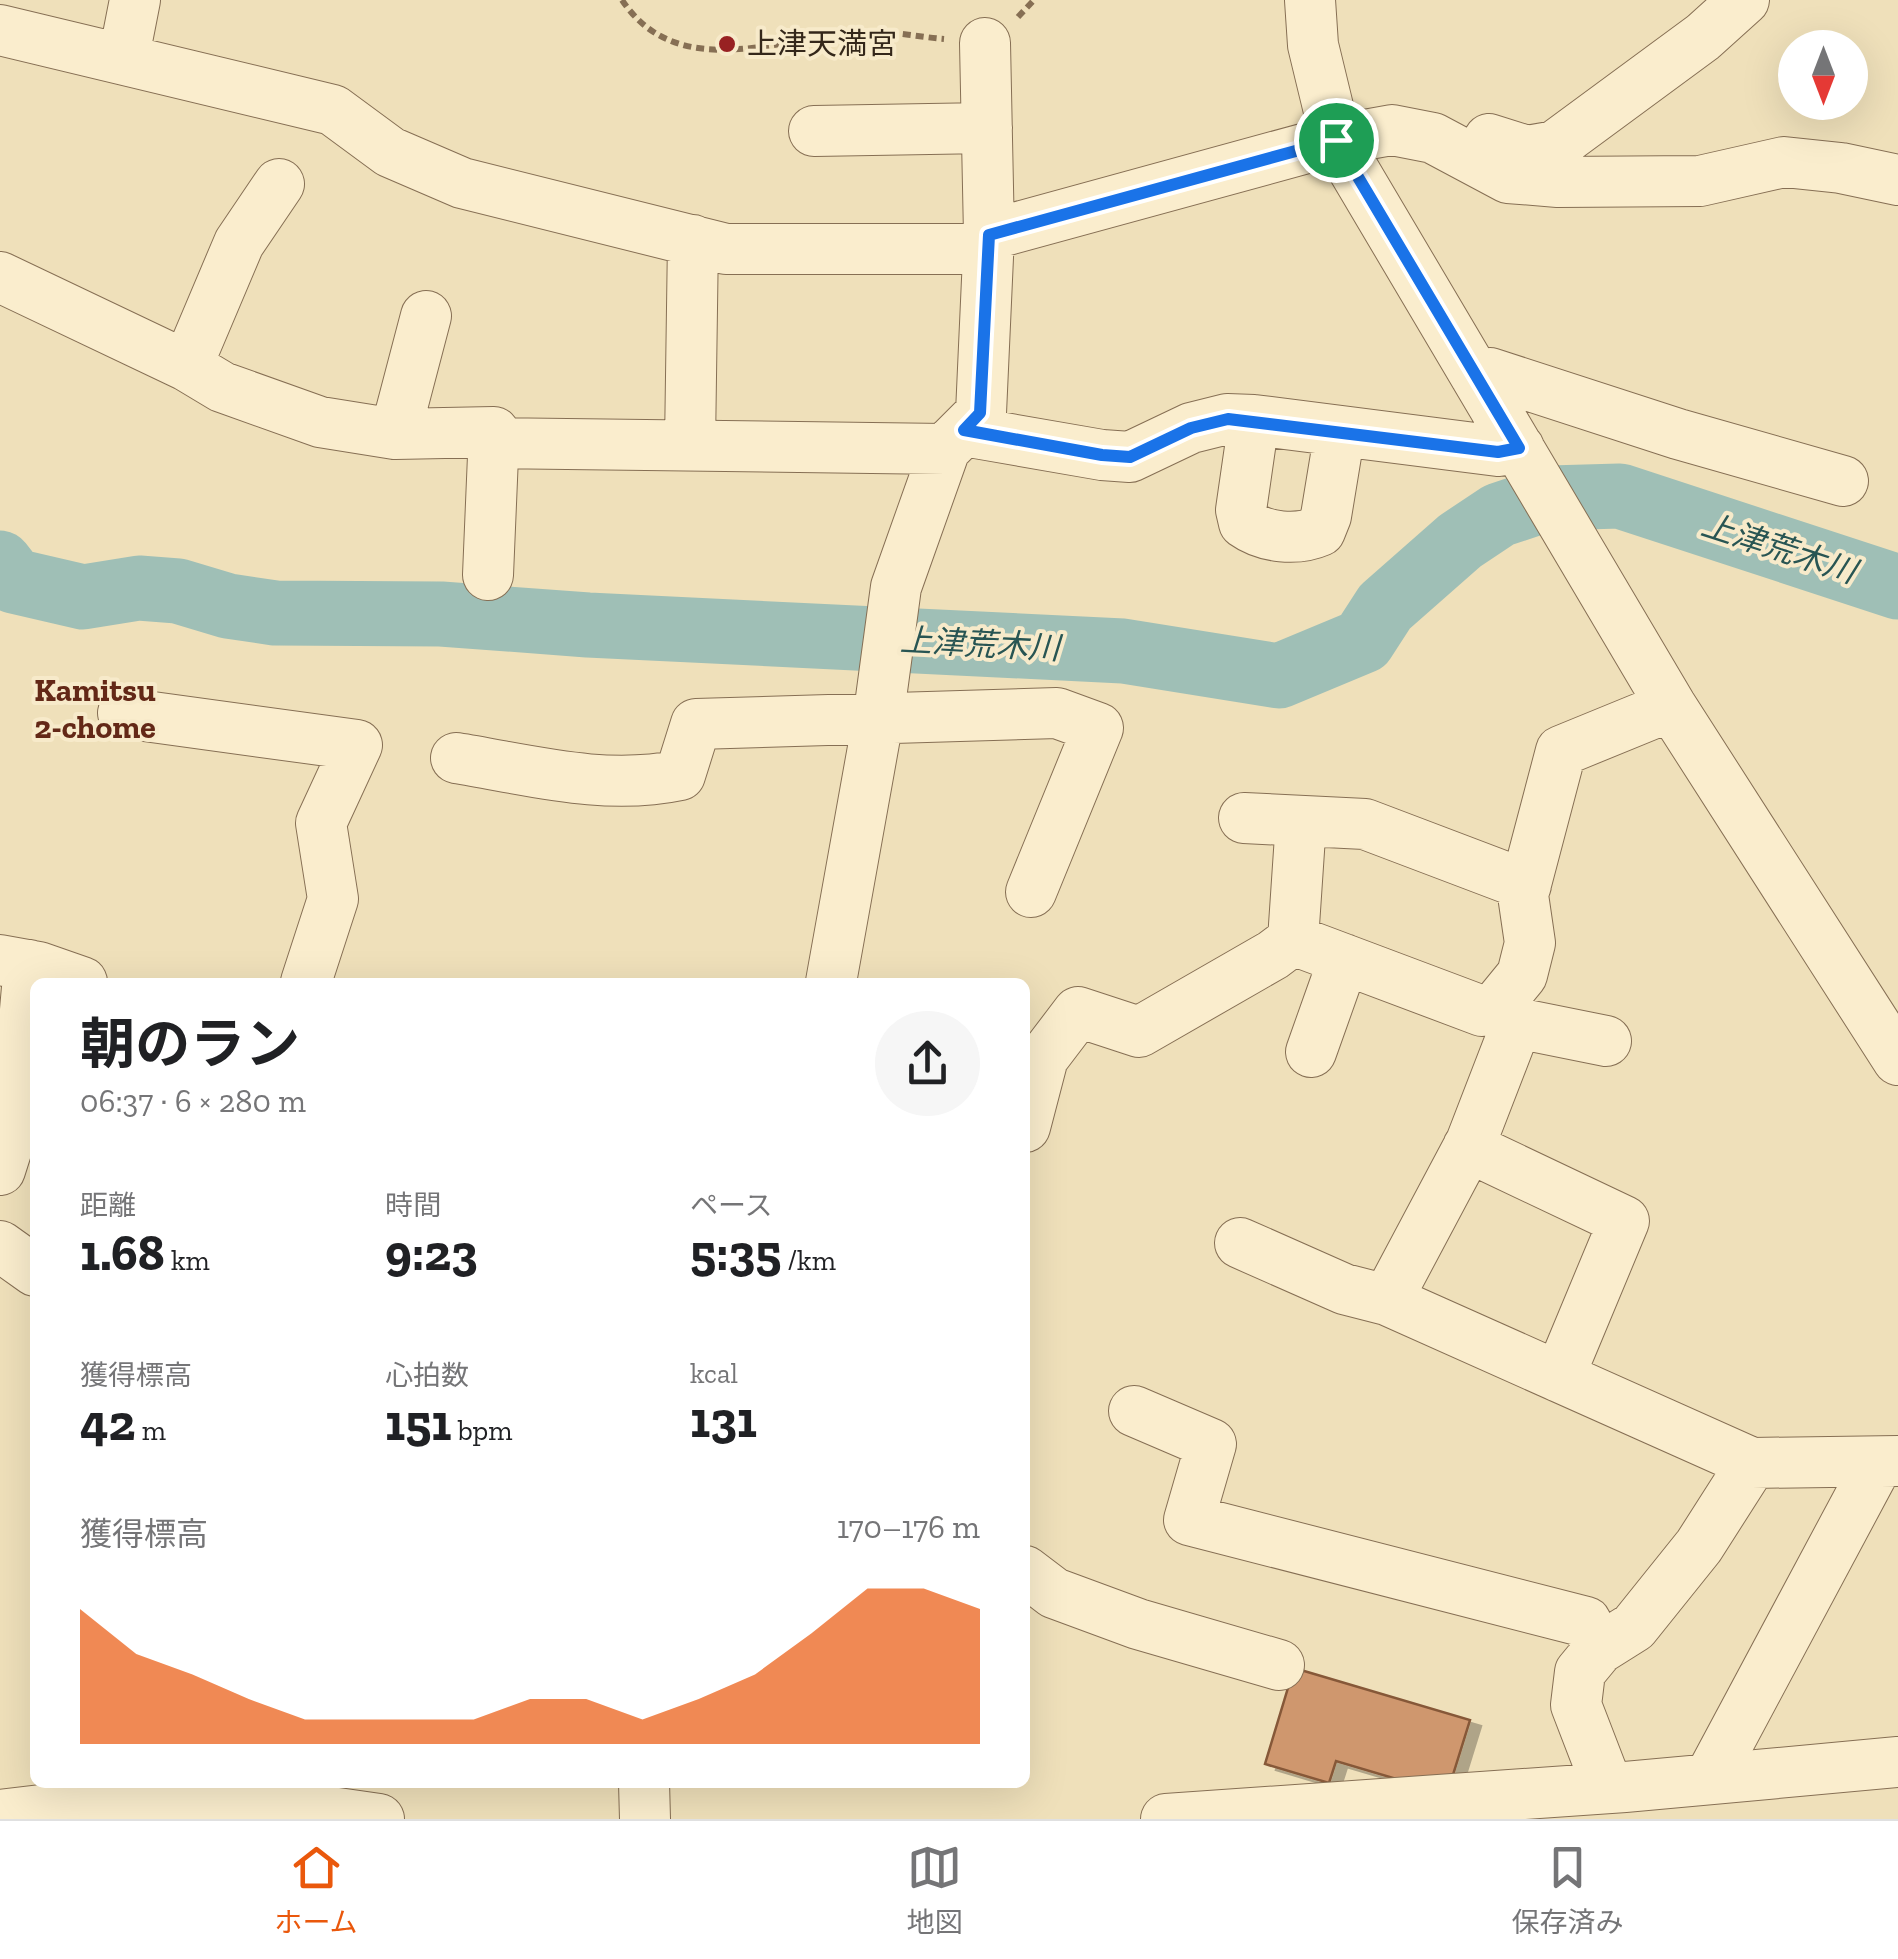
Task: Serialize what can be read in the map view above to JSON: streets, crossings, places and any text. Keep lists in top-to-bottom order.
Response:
{
  "districts": ["Kamitsu 2-chome"],
  "water": ["上津荒木川"],
  "places": ["上津天満宮"],
  "north": "bottom",
  "page": {
    "heading": ["朝のラン", "06:37 · 6 × 280 m"],
    "stats": [
      ["距離", "1.68 km"],
      ["時間", "9:23"],
      ["ペース", "5:35 /km"],
      ["獲得標高", "42 m"],
      ["心拍数", "151 bpm"],
      ["kcal", "131"]
    ],
    "chart": ["獲得標高", "170–176 m"],
    "tabs": ["ホーム", "地図", "保存済み"]
  }
}
